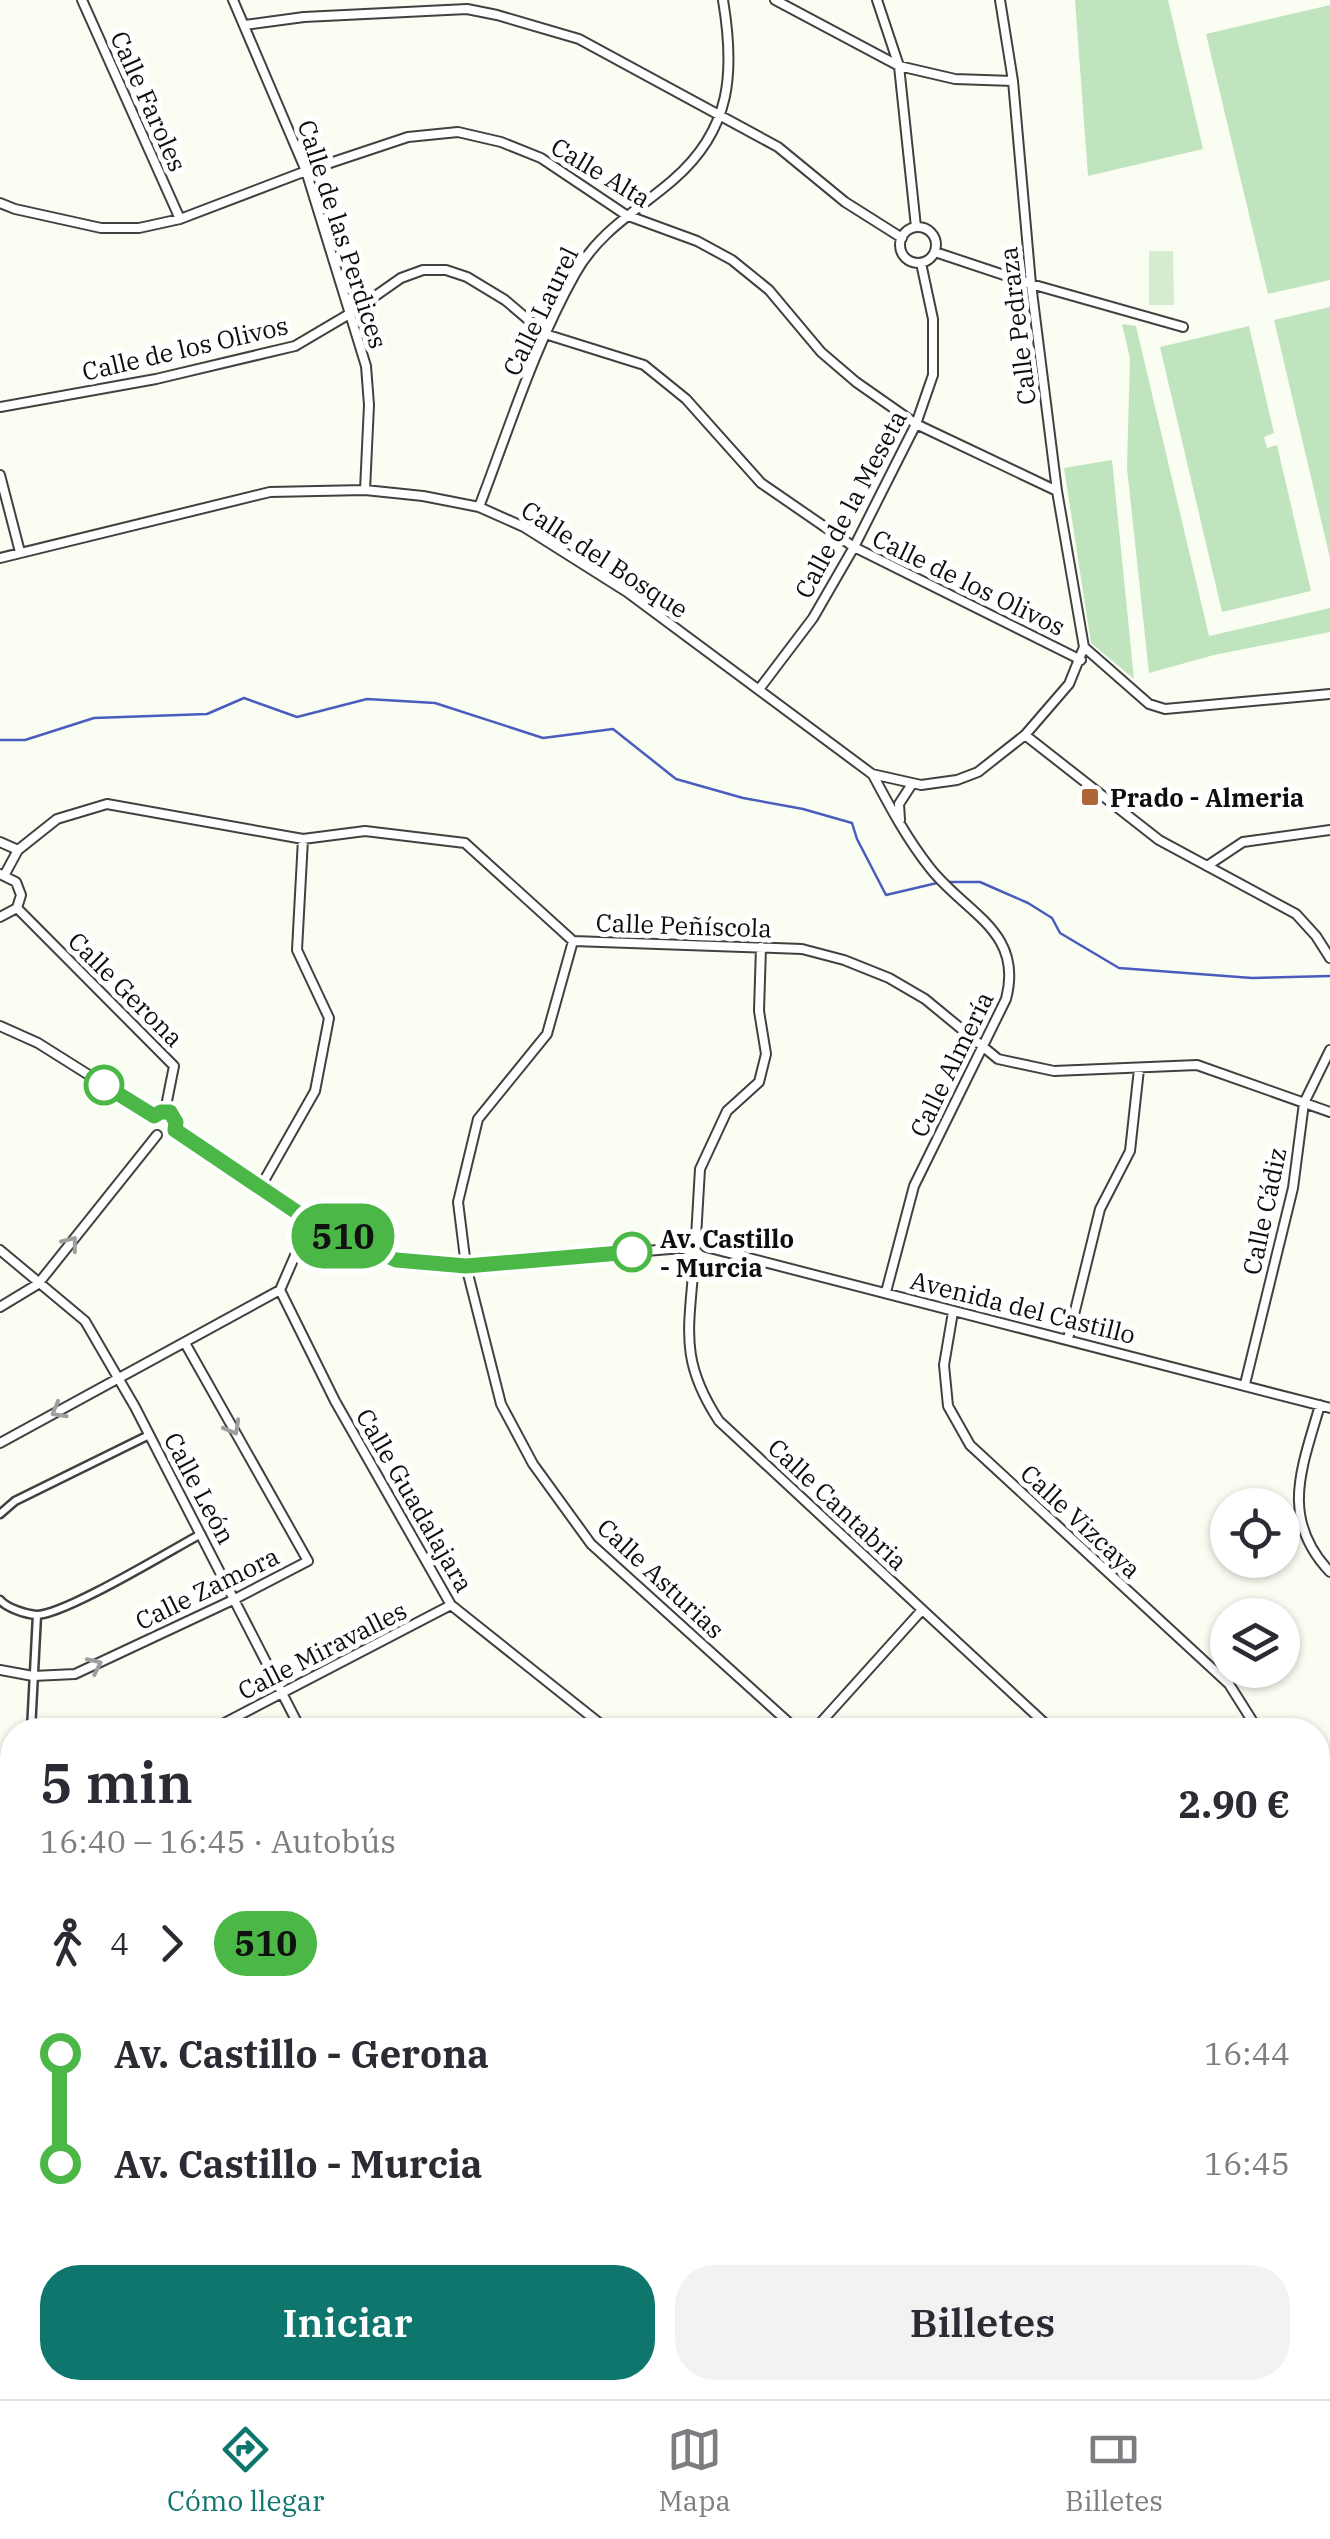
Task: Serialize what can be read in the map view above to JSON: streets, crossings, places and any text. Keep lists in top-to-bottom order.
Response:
{
  "streets": {
    "street": [
      "Calle Faroles",
      "Calle Alta",
      "Calle de las Perdices",
      "Calle Laurel",
      "Calle Pedraza",
      "Calle de los Olivos",
      "Calle de la Meseta",
      "Calle del Bosque",
      "Calle Peñíscola",
      "Calle Gerona",
      "Calle Almería",
      "Calle Cádiz",
      "Avenida del Castillo",
      "Calle León",
      "Calle Guadalajara",
      "Calle Cantabria",
      "Calle Vizcaya",
      "Calle Asturias",
      "Calle Zamora",
      "Calle Miravalles"
    ]
  },
  "crossings": [
    ["Calle Faroles", "Calle Alta"],
    ["Calle Alta", "Calle de las Perdices"],
    ["Calle Alta", "Calle Laurel"],
    ["Calle Alta", "Calle Pedraza"],
    ["Calle Alta", "Calle de la Meseta"],
    ["Calle de las Perdices", "Calle de los Olivos"],
    ["Calle de las Perdices", "Calle del Bosque"],
    ["Calle Laurel", "Calle de los Olivos"],
    ["Calle Laurel", "Calle del Bosque"],
    ["Calle Pedraza", "Calle del Bosque"],
    ["Calle de los Olivos", "Calle de la Meseta"],
    ["Calle de los Olivos", "Calle del Bosque"],
    ["Calle de la Meseta", "Calle del Bosque"],
    ["Calle del Bosque", "Calle Almería"],
    ["Calle Peñíscola", "Calle Almería"],
    ["Calle Peñíscola", "Calle Cádiz"],
    ["Calle Peñíscola", "Calle Asturias"],
    ["Calle Almería", "Avenida del Castillo"],
    ["Calle Cádiz", "Avenida del Castillo"],
    ["Avenida del Castillo", "Calle Cantabria"],
    ["Avenida del Castillo", "Calle Vizcaya"],
    ["Calle León", "Calle Zamora"],
    ["Calle León", "Calle Miravalles"],
    ["Calle Guadalajara", "Calle Miravalles"]
  ],
  "places": {
    "transit": ["Prado - Almeria"],
    "other": ["Av. Castillo - Murcia"]
  },
  "lines": ["bus line 510"],
  "page": {
    "on_map": "510",
    "heading": ["5 min", "16:40 – 16:45 · Autobús", "2.90 €"],
    "legs": ["4", "510"],
    "list": [
      {
        "name": "Av. Castillo - Gerona",
        "value": "16:44"
      },
      {
        "name": "Av. Castillo - Murcia",
        "value": "16:45"
      }
    ],
    "buttons": ["Iniciar", "Billetes"],
    "tabs": ["Cómo llegar", "Mapa", "Billetes"]
  }
}
